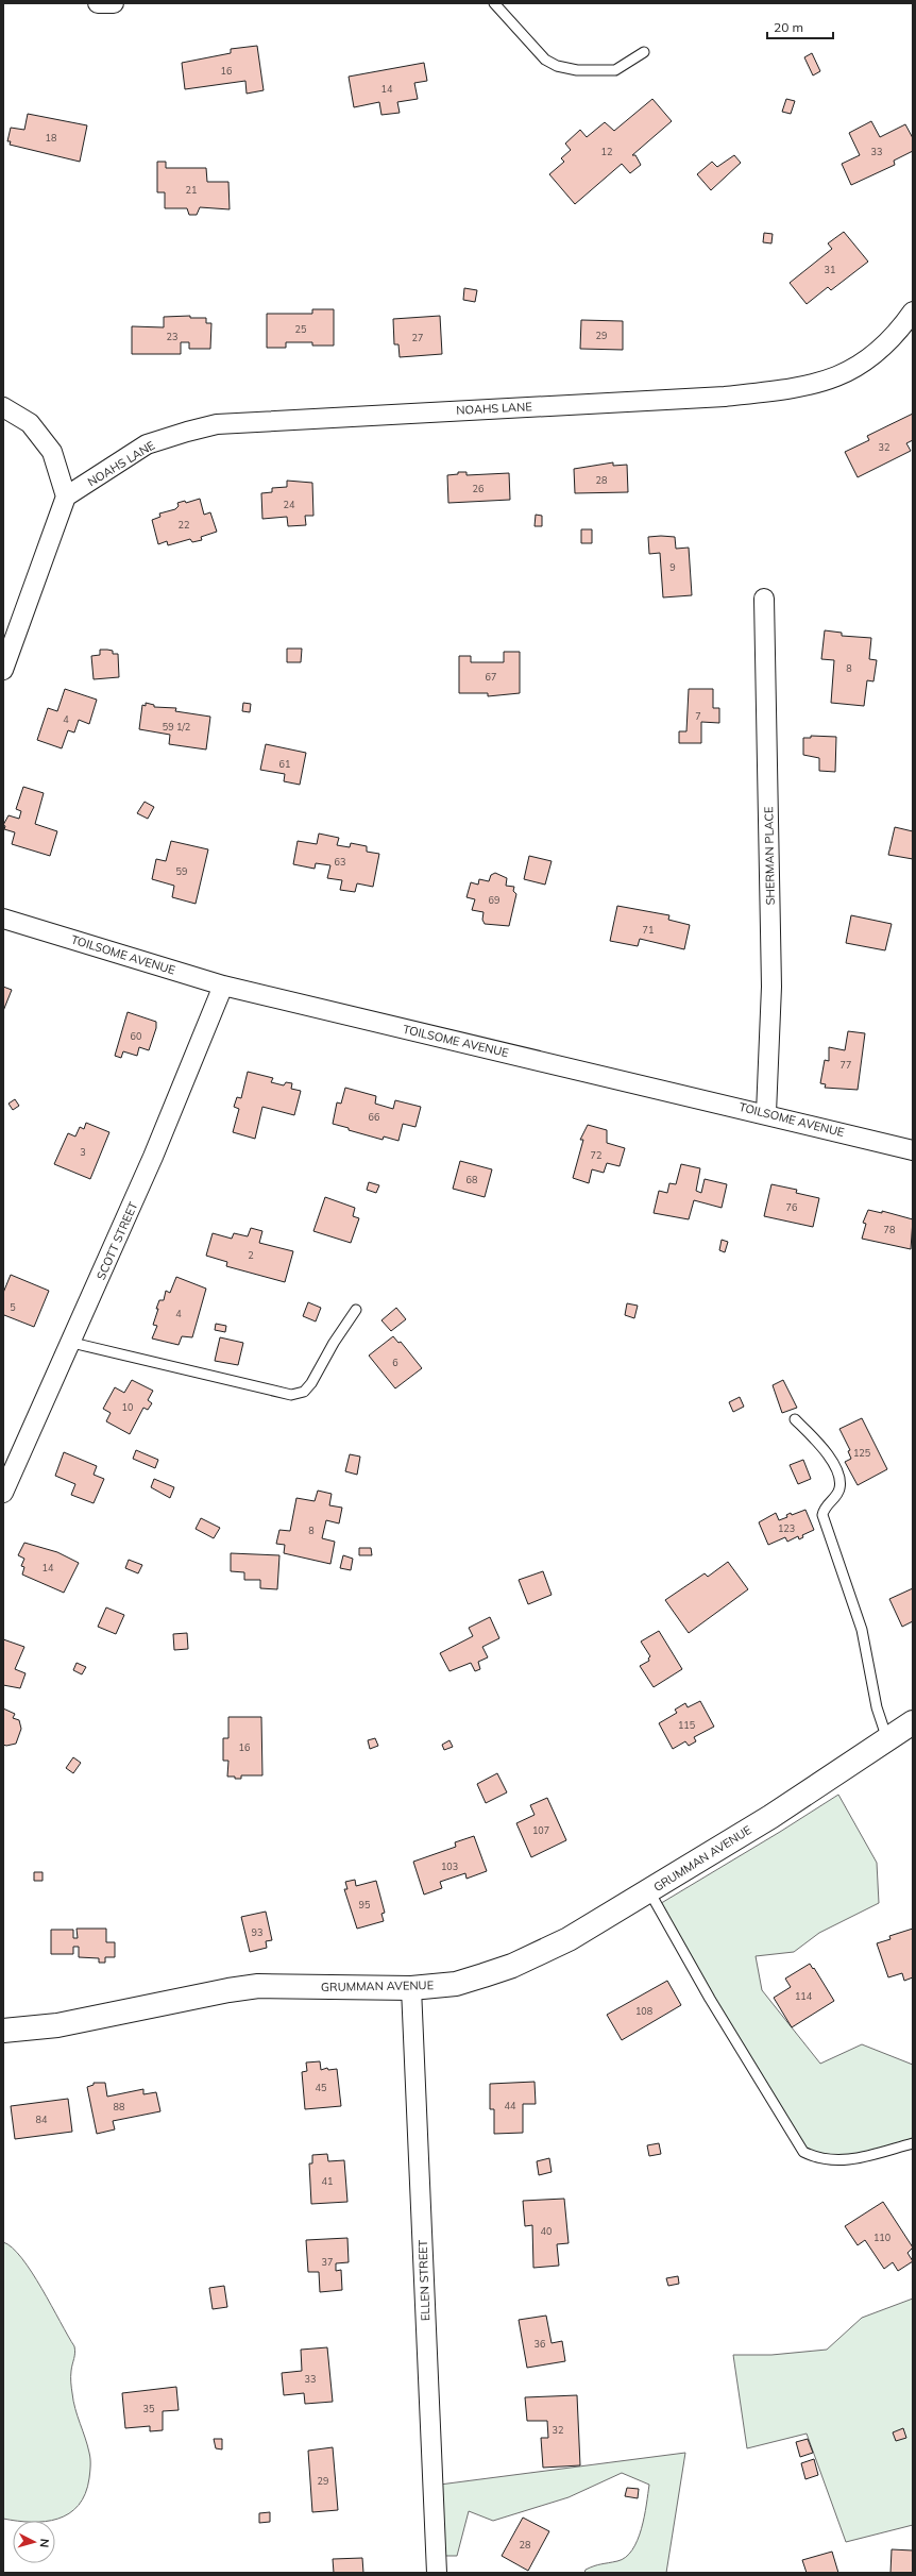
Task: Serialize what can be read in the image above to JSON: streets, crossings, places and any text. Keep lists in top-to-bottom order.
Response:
{
  "streets": {
    "street": [
      "NOAHS LANE",
      "SHERMAN PLACE",
      "TOILSOME AVENUE",
      "SCOTT STREET",
      "GRUMMAN AVENUE",
      "ELLEN STREET"
    ]
  },
  "crossings": [
    ["SHERMAN PLACE", "TOILSOME AVENUE"],
    ["TOILSOME AVENUE", "SCOTT STREET"],
    ["GRUMMAN AVENUE", "ELLEN STREET"]
  ],
  "house_numbers": [
    "16",
    "14",
    "18",
    "12",
    "33",
    "21",
    "31",
    "25",
    "29",
    "23",
    "27",
    "32",
    "28",
    "26",
    "24",
    "22",
    "9",
    "8",
    "67",
    "7",
    "4",
    "59 1/2",
    "61",
    "63",
    "59",
    "69",
    "71",
    "60",
    "77",
    "66",
    "3",
    "72",
    "68",
    "76",
    "78",
    "2",
    "5",
    "4",
    "6",
    "10",
    "125",
    "123",
    "8",
    "14",
    "115",
    "16",
    "107",
    "103",
    "95",
    "93",
    "114",
    "108",
    "45",
    "44",
    "88",
    "84",
    "41",
    "40",
    "110",
    "37",
    "36",
    "33",
    "35",
    "32",
    "29",
    "28"
  ],
  "scale_bar": "20 m",
  "north": "right"
}
